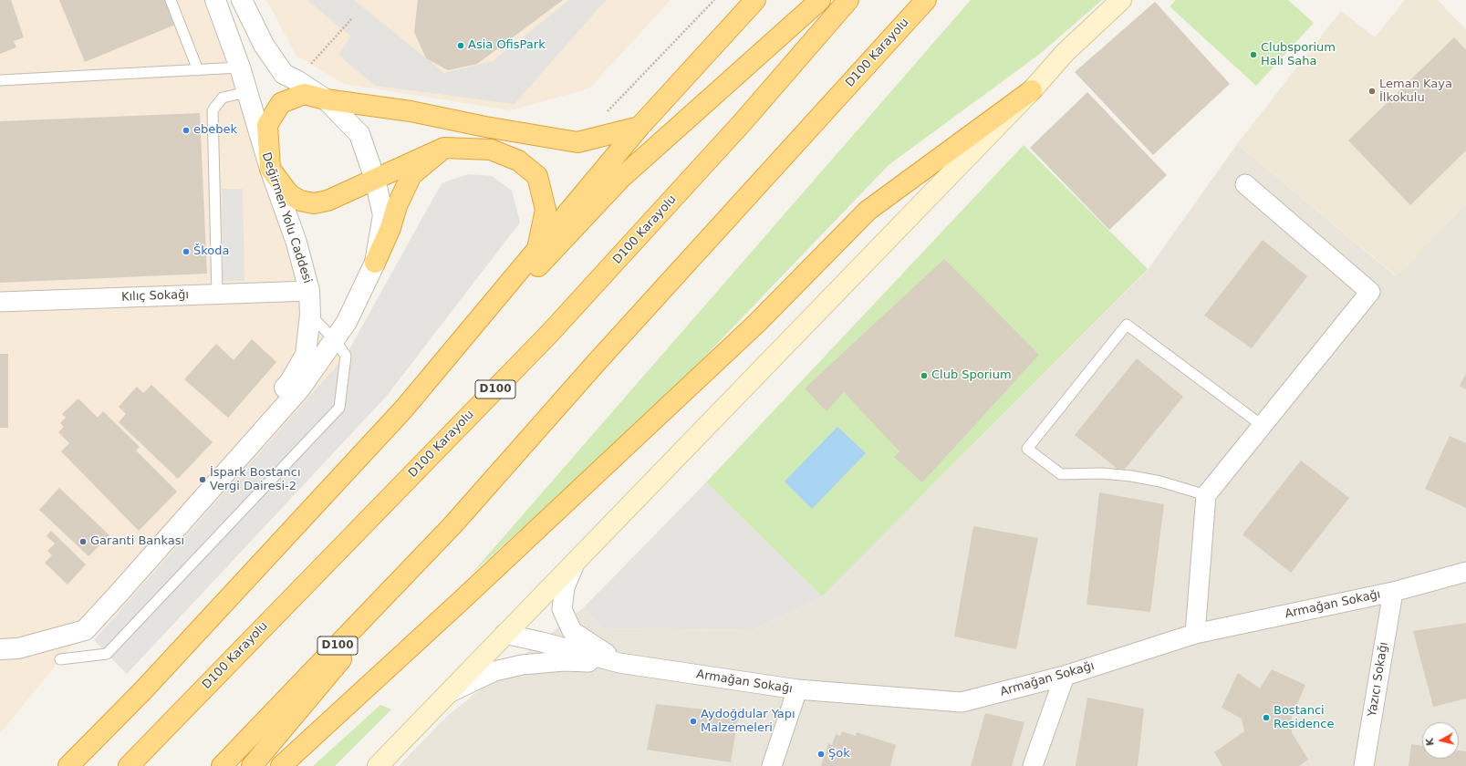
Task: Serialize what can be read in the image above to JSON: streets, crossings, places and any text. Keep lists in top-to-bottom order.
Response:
{
  "streets": {
    "highway": ["D100 Karayolu", "D100"],
    "street": [
      "Değirmen Yolu Caddesi",
      "Kılıç Sokağı",
      "Armağan Sokağı",
      "Yazıcı Sokağı"
    ]
  },
  "crossings": [
    ["Değirmen Yolu Caddesi", "Kılıç Sokağı"],
    ["Armağan Sokağı", "Yazıcı Sokağı"]
  ],
  "places": [
    "Asia OfisPark",
    "Clubsporium Halı Saha",
    "Leman Kaya İlkokulu",
    "ebebek",
    "Škoda",
    "Club Sporium",
    "İspark Bostancı Vergi Dairesi-2",
    "Garanti Bankası",
    "Bostanci Residence",
    "Aydoğdular Yapı Malzemeleri",
    "Şok"
  ],
  "north": "left"
}
